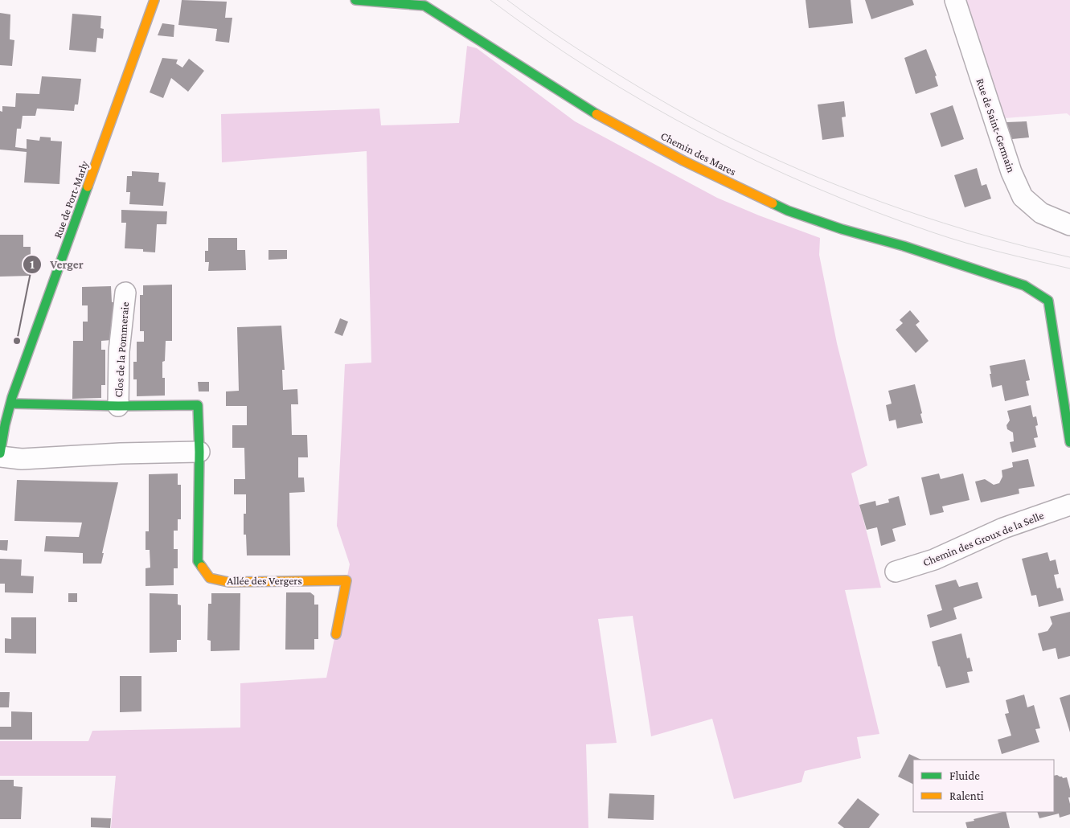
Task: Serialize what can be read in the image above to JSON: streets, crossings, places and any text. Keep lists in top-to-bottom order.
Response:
{
  "streets": {
    "street": [
      "Rue de Saint-Germain",
      "Chemin des Mares",
      "Rue de Port-Marly",
      "Clos de la Pommeraie",
      "Chemin des Groux de la Selle",
      "Allée des Vergers"
    ]
  },
  "crossings": [
    ["Rue de Port-Marly", "Allée des Vergers"],
    ["Clos de la Pommeraie", "Allée des Vergers"]
  ],
  "places": ["Verger"],
  "legend": ["Fluide", "Ralenti"]
}
